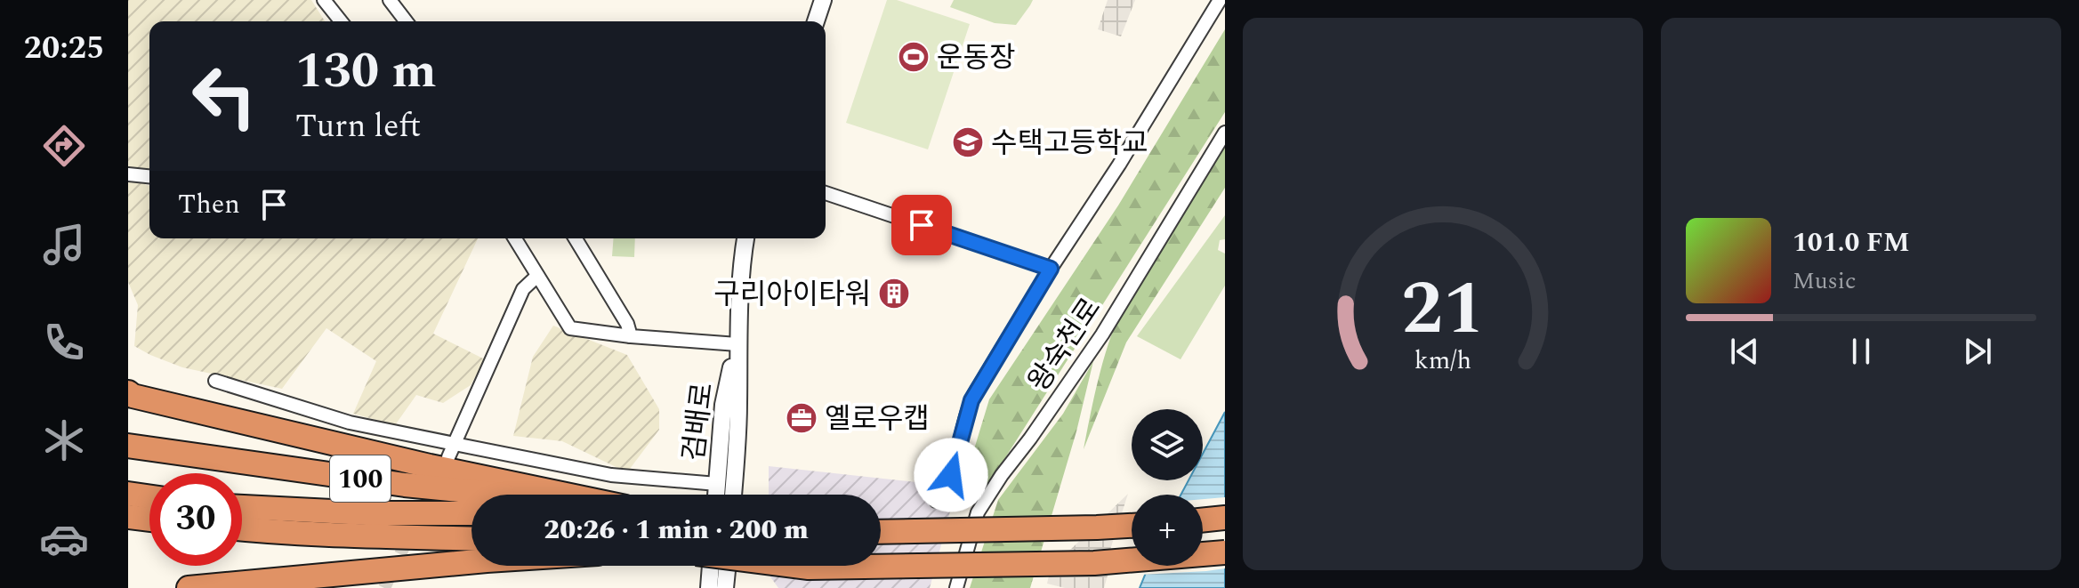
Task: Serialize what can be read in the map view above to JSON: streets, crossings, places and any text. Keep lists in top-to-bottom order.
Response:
{
  "streets": {
    "highway": ["100"],
    "street": ["왕숙천로", "검배로"]
  },
  "places": {
    "sports": ["운동장"],
    "school or university": ["수택고등학교"],
    "building": ["구리아이타워"],
    "office": ["옐로우캡"]
  },
  "page": {
    "tabs": "20:25",
    "turn": ["130 m", "Turn left"],
    "then": "Then",
    "song": ["101.0 FM", "Music"],
    "map_buttons": "+",
    "limit": "30",
    "trip": "20:26 · 1 min · 200 m",
    "gauge": ["21", "km/h"]
  }
}
